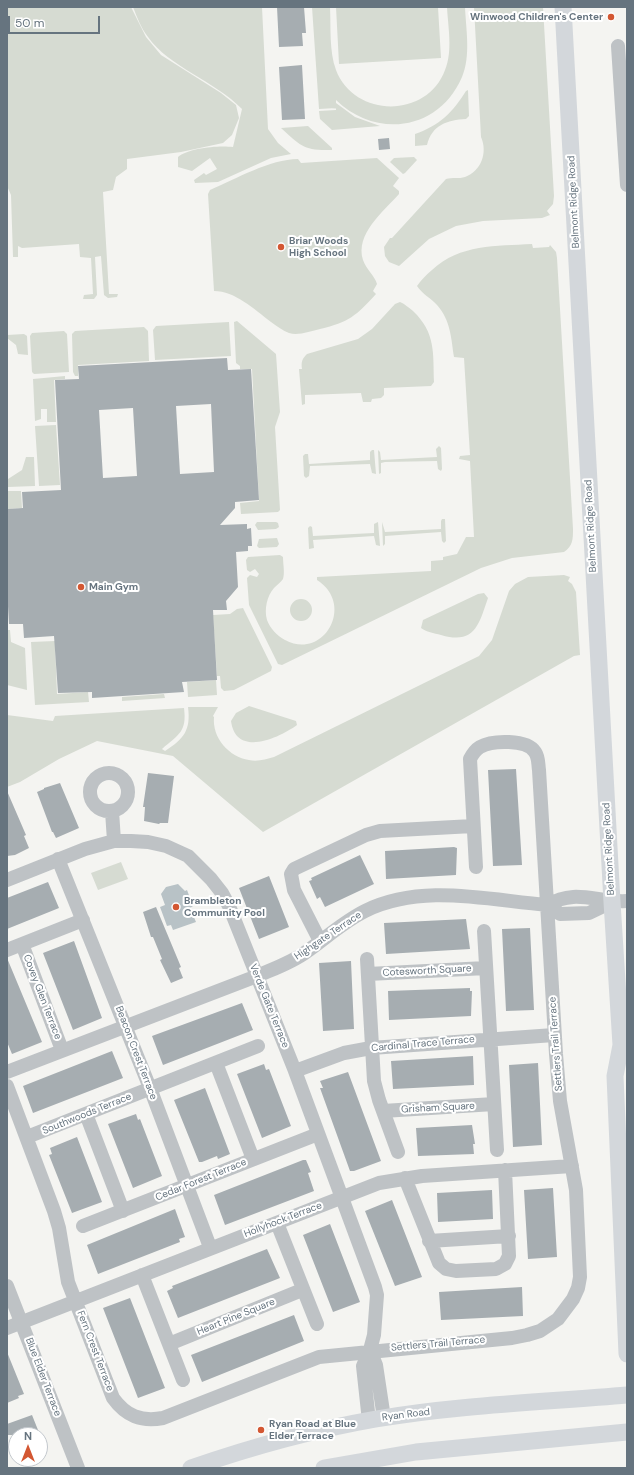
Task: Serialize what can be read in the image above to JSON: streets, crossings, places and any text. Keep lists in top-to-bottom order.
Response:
{
  "streets": {
    "main road": ["Belmont Ridge Road", "Ryan Road"],
    "street": [
      "Highgate Terrace",
      "Cotesworth Square",
      "Covey Glen Terrace",
      "Verde Gate Terrace",
      "Cardinal Trace Terrace",
      "Settlers Trail Terrace",
      "Beacon Crest Terrace",
      "Grisham Square",
      "Southwoods Terrace",
      "Cedar Forest Terrace",
      "Hollyhock Terrace",
      "Heart Pine Square",
      "Fern Crest Terrace",
      "Blue Elder Terrace"
    ]
  },
  "crossings": [
    ["Belmont Ridge Road", "Highgate Terrace"],
    ["Highgate Terrace", "Covey Glen Terrace"],
    ["Highgate Terrace", "Verde Gate Terrace"],
    ["Highgate Terrace", "Settlers Trail Terrace"],
    ["Highgate Terrace", "Beacon Crest Terrace"],
    ["Cotesworth Square", "Cardinal Trace Terrace"],
    ["Verde Gate Terrace", "Cardinal Trace Terrace"],
    ["Verde Gate Terrace", "Settlers Trail Terrace"],
    ["Verde Gate Terrace", "Beacon Crest Terrace"],
    ["Verde Gate Terrace", "Cedar Forest Terrace"],
    ["Verde Gate Terrace", "Hollyhock Terrace"],
    ["Verde Gate Terrace", "Fern Crest Terrace"],
    ["Verde Gate Terrace", "Ryan Road"],
    ["Cardinal Trace Terrace", "Settlers Trail Terrace"],
    ["Settlers Trail Terrace", "Hollyhock Terrace"],
    ["Settlers Trail Terrace", "Fern Crest Terrace"],
    ["Beacon Crest Terrace", "Southwoods Terrace"],
    ["Beacon Crest Terrace", "Cedar Forest Terrace"],
    ["Beacon Crest Terrace", "Hollyhock Terrace"],
    ["Southwoods Terrace", "Fern Crest Terrace"],
    ["Hollyhock Terrace", "Fern Crest Terrace"],
    ["Hollyhock Terrace", "Blue Elder Terrace"]
  ],
  "places": [
    "Winwood Children's Center",
    "Briar Woods High School",
    "Main Gym",
    "Brambleton Community Pool",
    "Ryan Road at Blue Elder Terrace"
  ],
  "scale_bar": "50 m",
  "north": "top"
}
